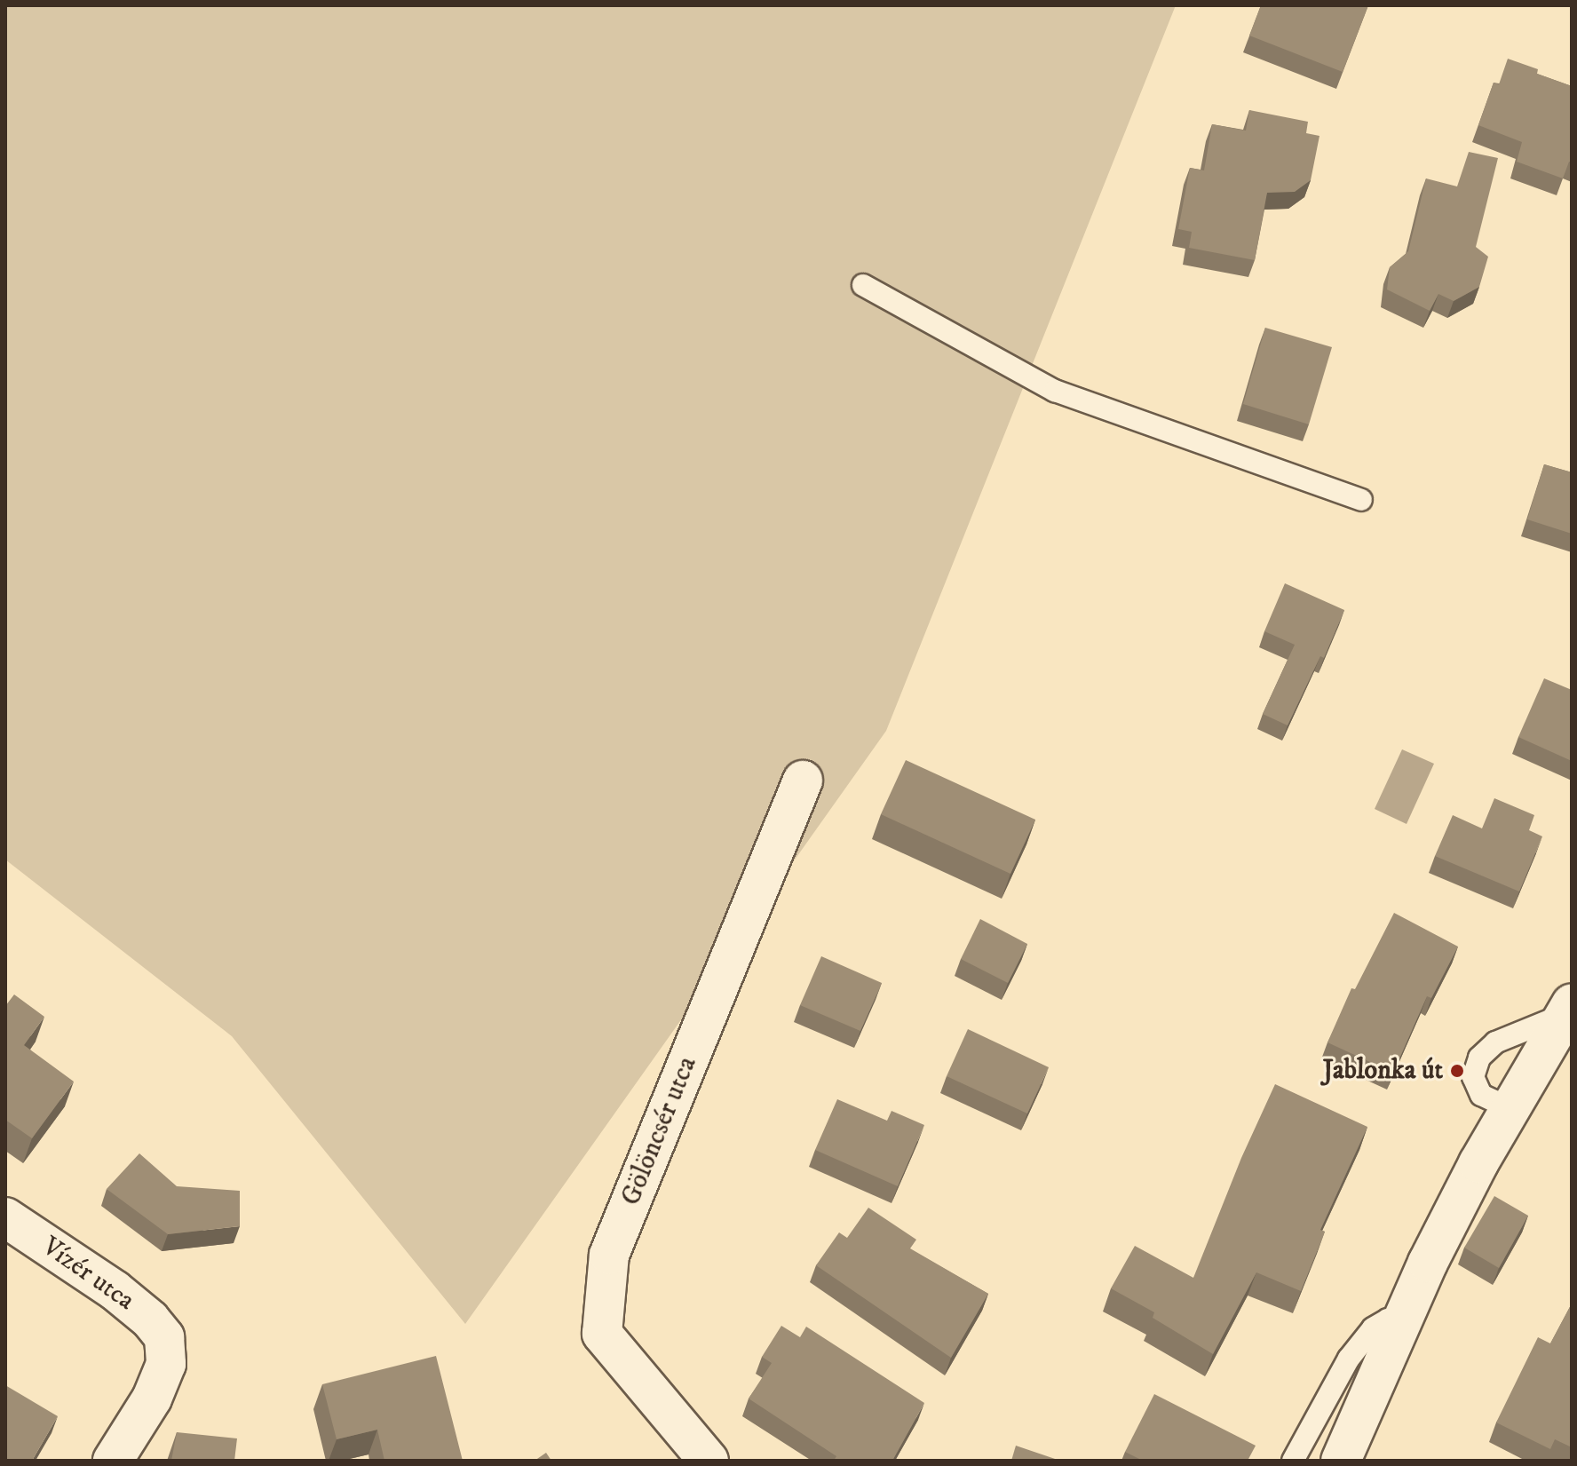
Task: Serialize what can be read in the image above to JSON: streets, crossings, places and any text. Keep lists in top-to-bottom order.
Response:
{
  "streets": {
    "street": ["Gölöncsér utca", "Vízér utca"]
  },
  "places": ["Jablonka út"]
}
